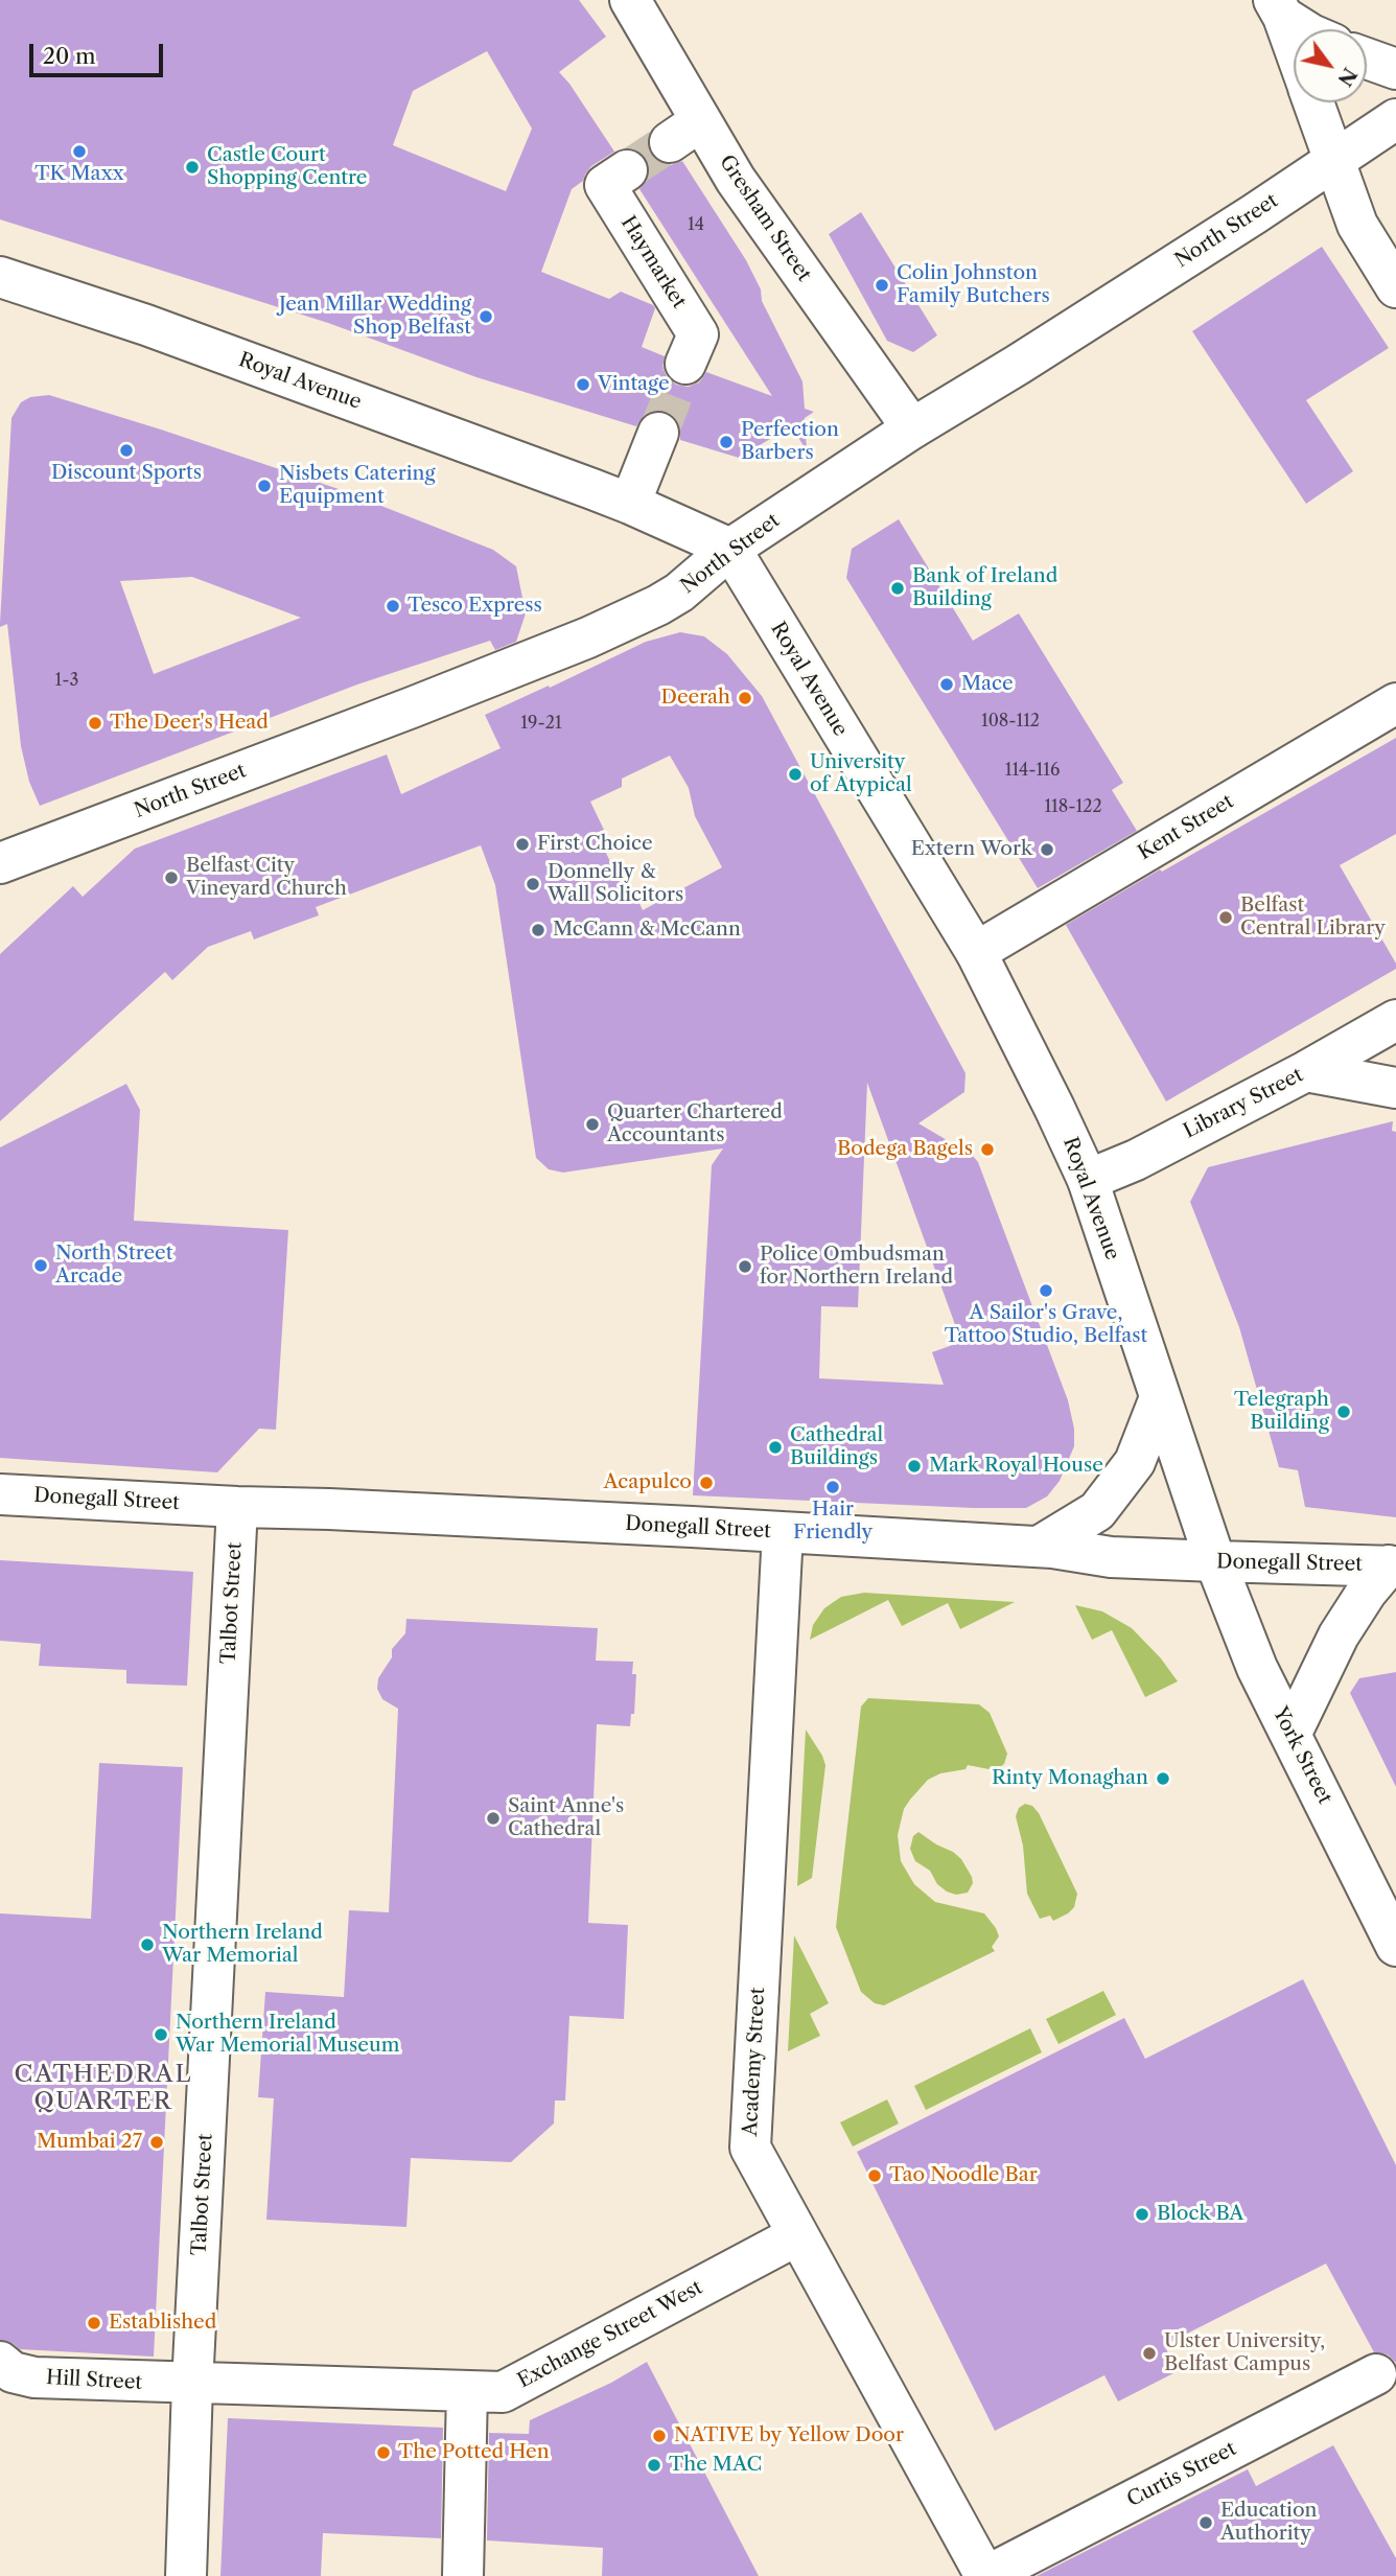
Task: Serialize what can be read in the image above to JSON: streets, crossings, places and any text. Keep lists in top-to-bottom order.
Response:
{
  "streets": {
    "street": [
      "Gresham Street",
      "North Street",
      "Haymarket",
      "Royal Avenue",
      "Kent Street",
      "Library Street",
      "Donegall Street",
      "Talbot Street",
      "York Street",
      "Academy Street",
      "Exchange Street West",
      "Hill Street",
      "Curtis Street"
    ]
  },
  "crossings": [
    ["Gresham Street", "North Street"],
    ["North Street", "Royal Avenue"],
    ["Royal Avenue", "Kent Street"],
    ["Royal Avenue", "Library Street"],
    ["Royal Avenue", "Donegall Street"],
    ["Royal Avenue", "York Street"],
    ["Donegall Street", "Talbot Street"],
    ["Donegall Street", "York Street"],
    ["Donegall Street", "Academy Street"],
    ["Talbot Street", "Exchange Street West"],
    ["Talbot Street", "Hill Street"],
    ["Academy Street", "Exchange Street West"],
    ["Academy Street", "Curtis Street"],
    ["Exchange Street West", "Hill Street"]
  ],
  "districts": ["CATHEDRAL QUARTER"],
  "places": [
    "TK Maxx",
    "Castle Court Shopping Centre",
    "Colin Johnston Family Butchers",
    "Jean Millar Wedding Shop Belfast",
    "Vintage",
    "Perfection Barbers",
    "Discount Sports",
    "Nisbets Catering Equipment",
    "Bank of Ireland Building",
    "Tesco Express",
    "Mace",
    "Deerah",
    "The Deer's Head",
    "University of Atypical",
    "First Choice",
    "Extern Work",
    "Belfast City Vineyard Church",
    "Donnelly & Wall Solicitors",
    "Belfast Central Library",
    "McCann & McCann",
    "Quarter Chartered Accountants",
    "Bodega Bagels",
    "North Street Arcade",
    "Police Ombudsman for Northern Ireland",
    "A Sailor's Grave, Tattoo Studio, Belfast",
    "Telegraph Building",
    "Cathedral Buildings",
    "Mark Royal House",
    "Acapulco",
    "Hair Friendly",
    "Rinty Monaghan",
    "Saint Anne's Cathedral",
    "Northern Ireland War Memorial",
    "Northern Ireland War Memorial Museum",
    "Mumbai 27",
    "Tao Noodle Bar",
    "Block BA",
    "Established",
    "Ulster University, Belfast Campus",
    "NATIVE by Yellow Door",
    "The Potted Hen",
    "The MAC",
    "Education Authority"
  ],
  "house_numbers": [
    "14",
    "1-3",
    "108-112",
    "19-21",
    "114-116",
    "118-122"
  ],
  "scale_bar": "20 m",
  "north": "bottom right"
}
